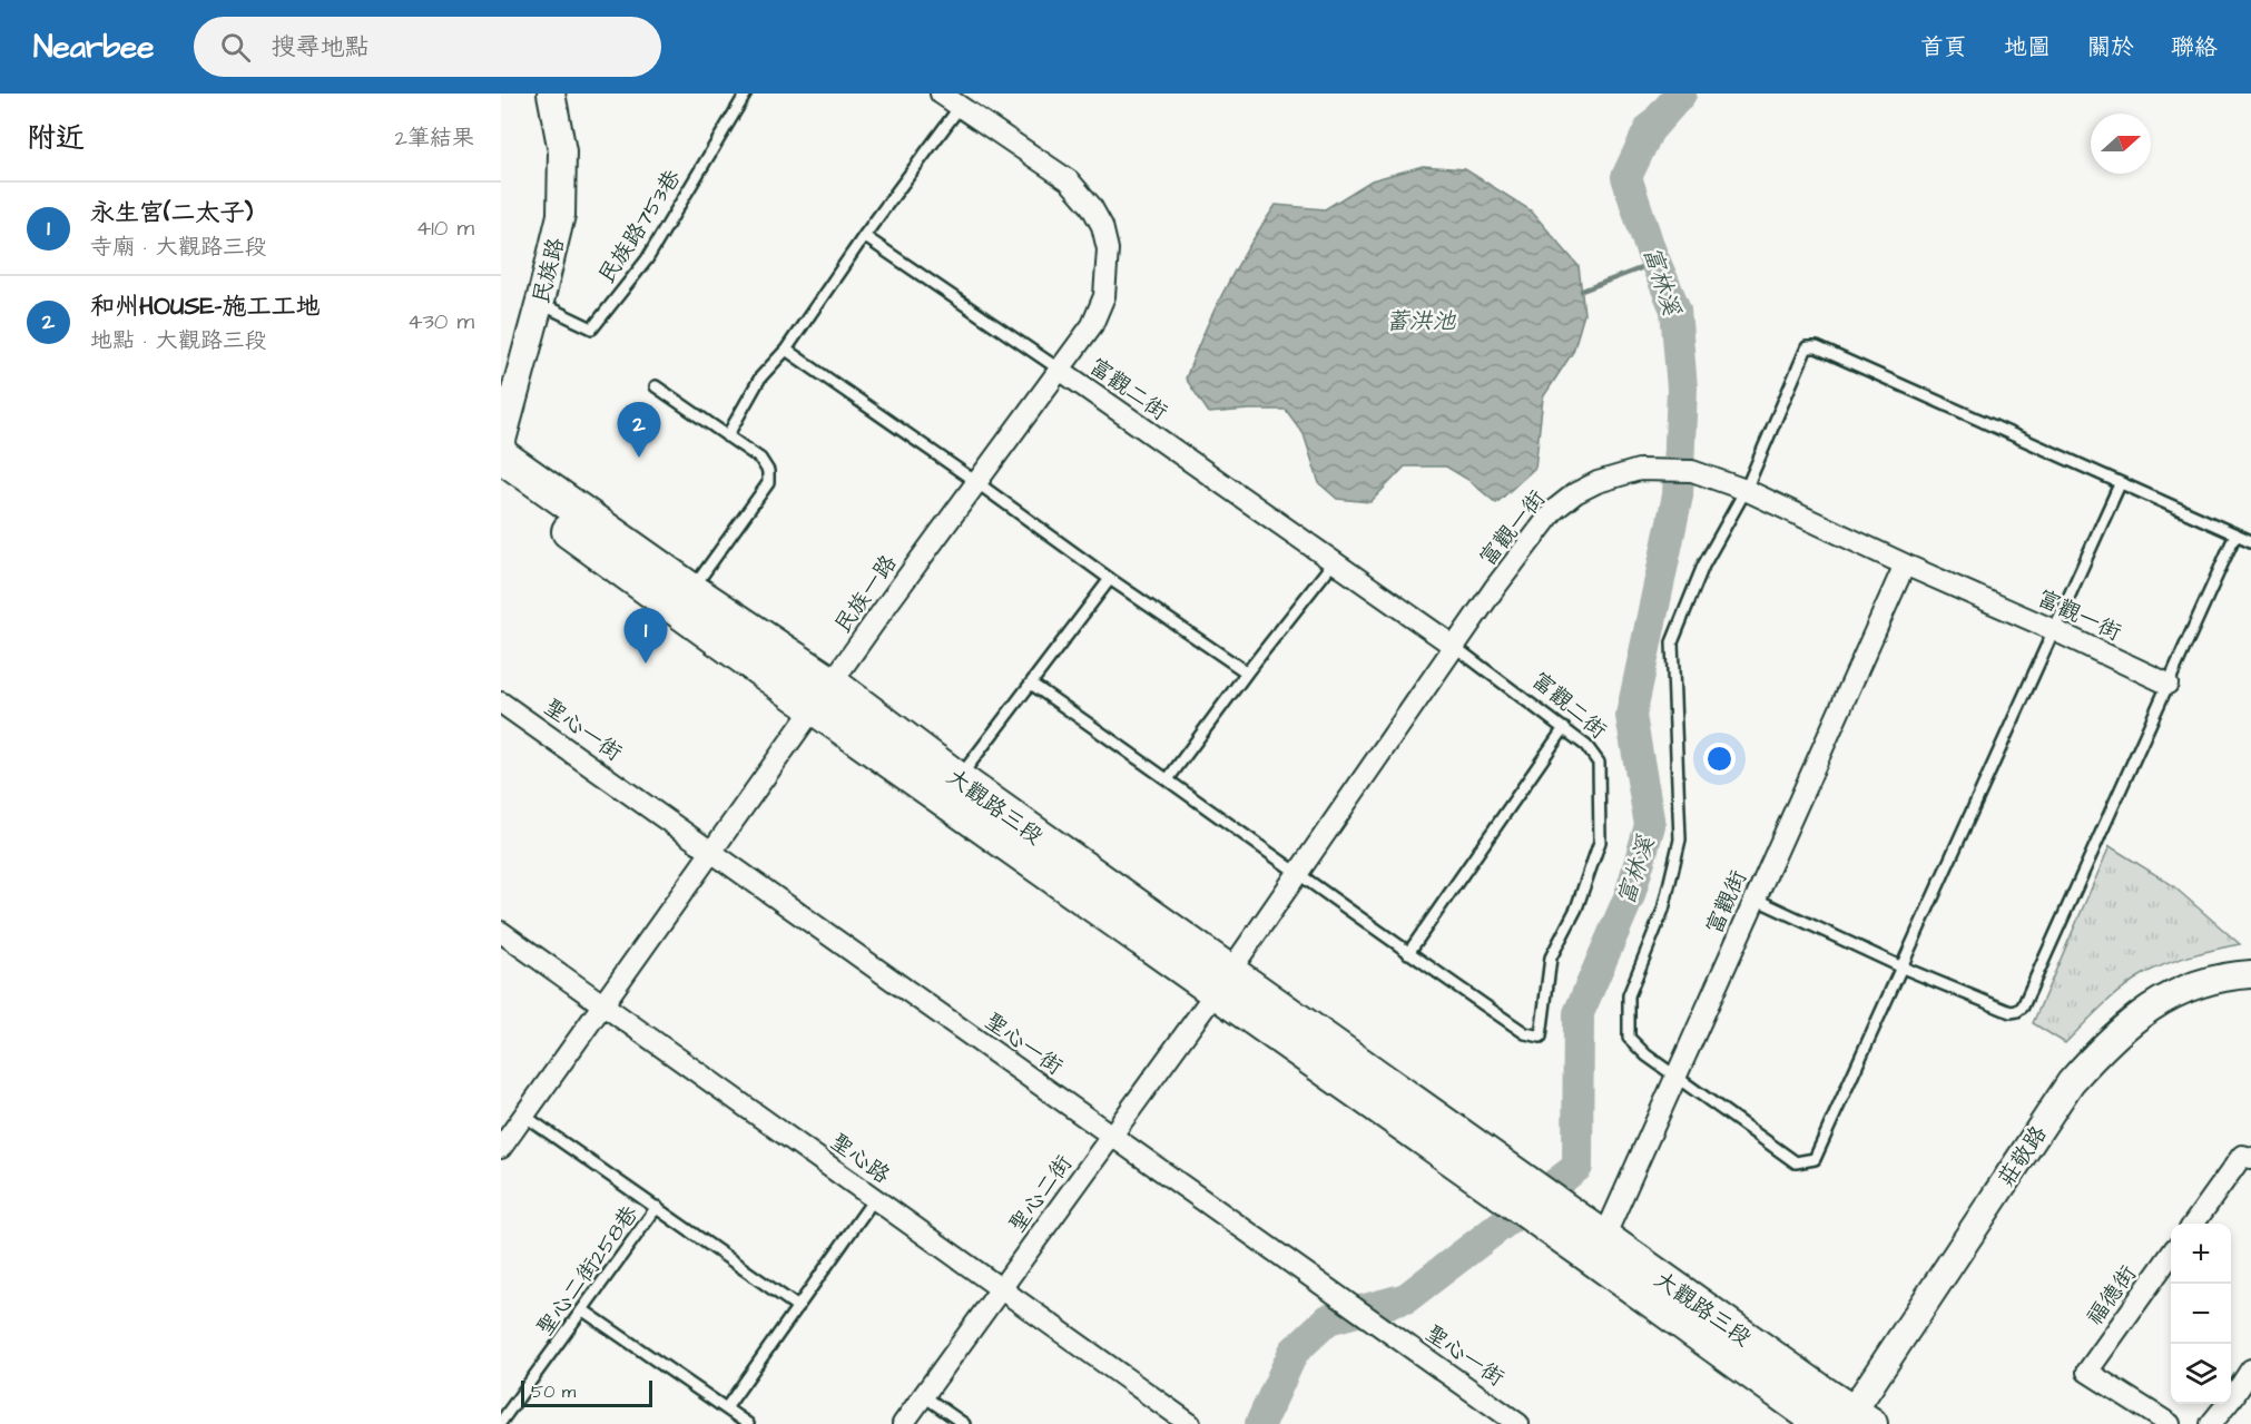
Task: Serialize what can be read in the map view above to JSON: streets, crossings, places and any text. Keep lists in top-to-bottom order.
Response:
{
  "streets": {
    "main road": ["大觀路三段"],
    "street": [
      "民族路",
      "富觀二街",
      "富觀一街",
      "民族一路",
      "聖心一街",
      "富觀街",
      "莊敬路",
      "聖心路",
      "聖心二街",
      "福德街"
    ],
    "lane": ["民族路753巷", "聖心二街258巷"]
  },
  "crossings": [
    ["民族路753巷", "民族路"],
    ["富觀二街", "富觀一街"],
    ["富觀二街", "民族一路"],
    ["富觀一街", "大觀路三段"],
    ["富觀一街", "富觀街"],
    ["富觀一街", "聖心二街"],
    ["民族一路", "聖心一街"],
    ["民族一路", "大觀路三段"],
    ["民族一路", "聖心路"],
    ["聖心一街", "聖心二街"],
    ["大觀路三段", "富觀街"],
    ["大觀路三段", "莊敬路"],
    ["大觀路三段", "聖心二街"],
    ["聖心路", "聖心二街"]
  ],
  "water": ["富林溪", "蓄洪池"],
  "scale_bar": "50 m",
  "north": "right",
  "page": {
    "header": "Nearbee",
    "search": "搜尋地點",
    "nav": [
      "首頁",
      "地圖",
      "關於",
      "聯絡"
    ],
    "heading": ["附近", "2筆結果"],
    "list": [
      {
        "mark": "1",
        "name": "永生宮(二太子)",
        "note": "寺廟 · 大觀路三段",
        "value": "410 m"
      },
      {
        "mark": "2",
        "name": "和州HOUSE-施工工地",
        "note": "地點 · 大觀路三段",
        "value": "430 m"
      }
    ],
    "pins": ["2", "1"],
    "map_buttons": ["+", "−"],
    "scale": "50 m"
  }
}
